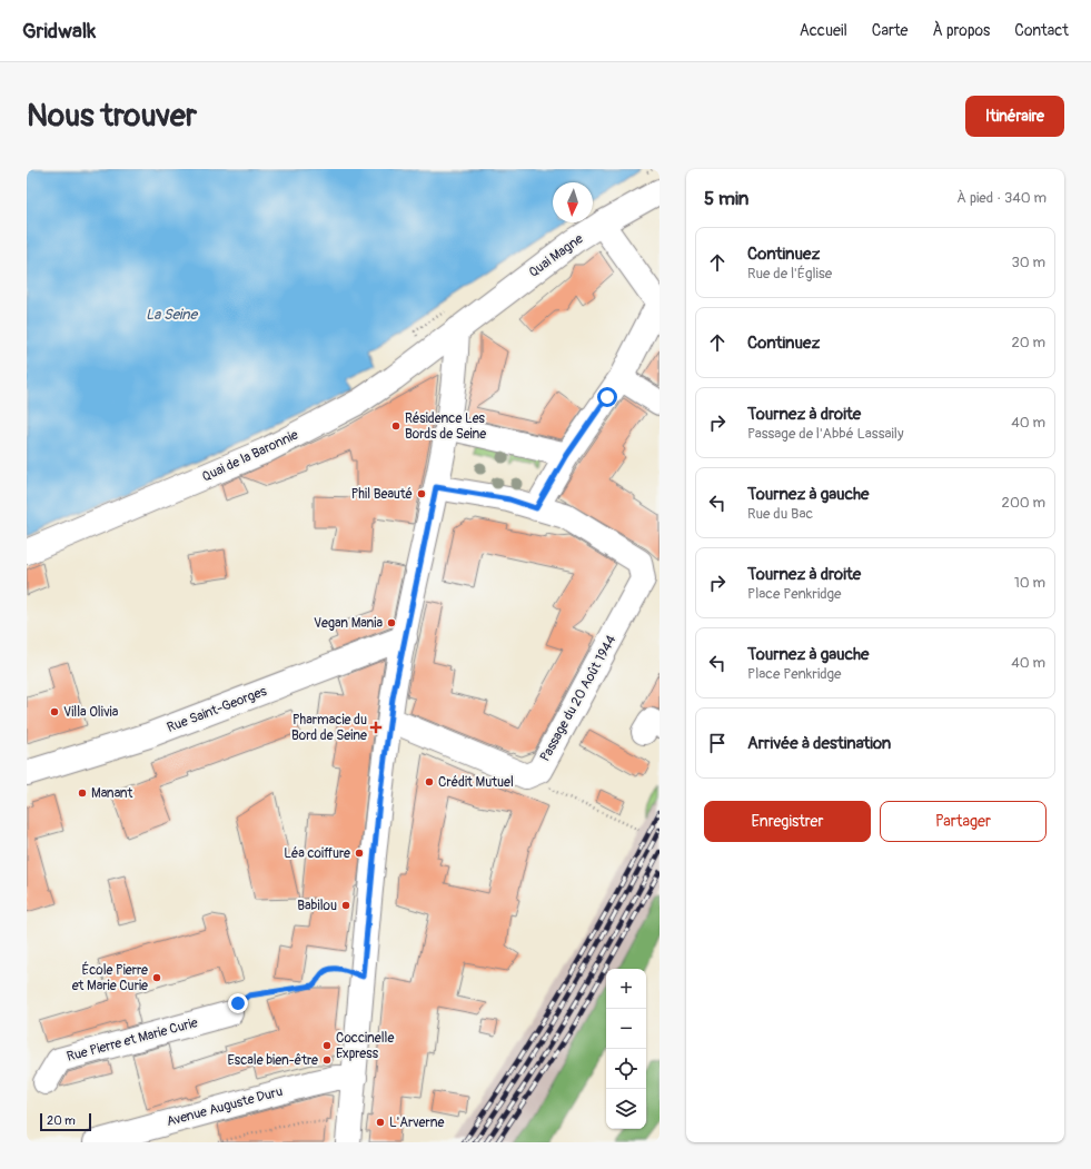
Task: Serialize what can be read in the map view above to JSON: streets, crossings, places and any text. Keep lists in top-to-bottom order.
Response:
{
  "streets": {
    "street": [
      "Quai Magne",
      "Quai de la Baronnie",
      "Passage du 20 Août 1944",
      "Rue Saint-Georges",
      "Rue Pierre et Marie Curie",
      "Avenue Auguste Duru"
    ]
  },
  "crossings": [
    ["Quai Magne", "Quai de la Baronnie"]
  ],
  "water": ["La Seine"],
  "places": {
    "other": [
      "Résidence Les Bords de Seine",
      "Phil Beauté",
      "Vegan Mania",
      "Villa Olivia",
      "Crédit Mutuel",
      "Manant",
      "Léa coiffure",
      "Babilou",
      "École Pierre et Marie Curie",
      "Coccinelle Express",
      "Escale bien-être",
      "L'Arverne"
    ],
    "health": ["Pharmacie du Bord de Seine"]
  },
  "scale_bar": "20 m",
  "north": "bottom",
  "page": {
    "header": "Gridwalk",
    "nav": [
      "Accueil",
      "Carte",
      "À propos",
      "Contact"
    ],
    "buttons": [
      "Itinéraire",
      ["Enregistrer", "Partager"]
    ],
    "title": "Nous trouver",
    "heading": ["5 min", "À pied · 340 m"],
    "list": [
      ["Continuez", "Rue de l'Église", "30 m"],
      ["Continuez", "20 m"],
      ["Tournez à droite", "Passage de l'Abbé Lassaily", "40 m"],
      ["Tournez à gauche", "Rue du Bac", "200 m"],
      ["Tournez à droite", "Place Penkridge", "10 m"],
      ["Tournez à gauche", "Place Penkridge", "40 m"],
      "Arrivée à destination"
    ],
    "map_buttons": ["+", "−"],
    "scale": "20 m"
  }
}
